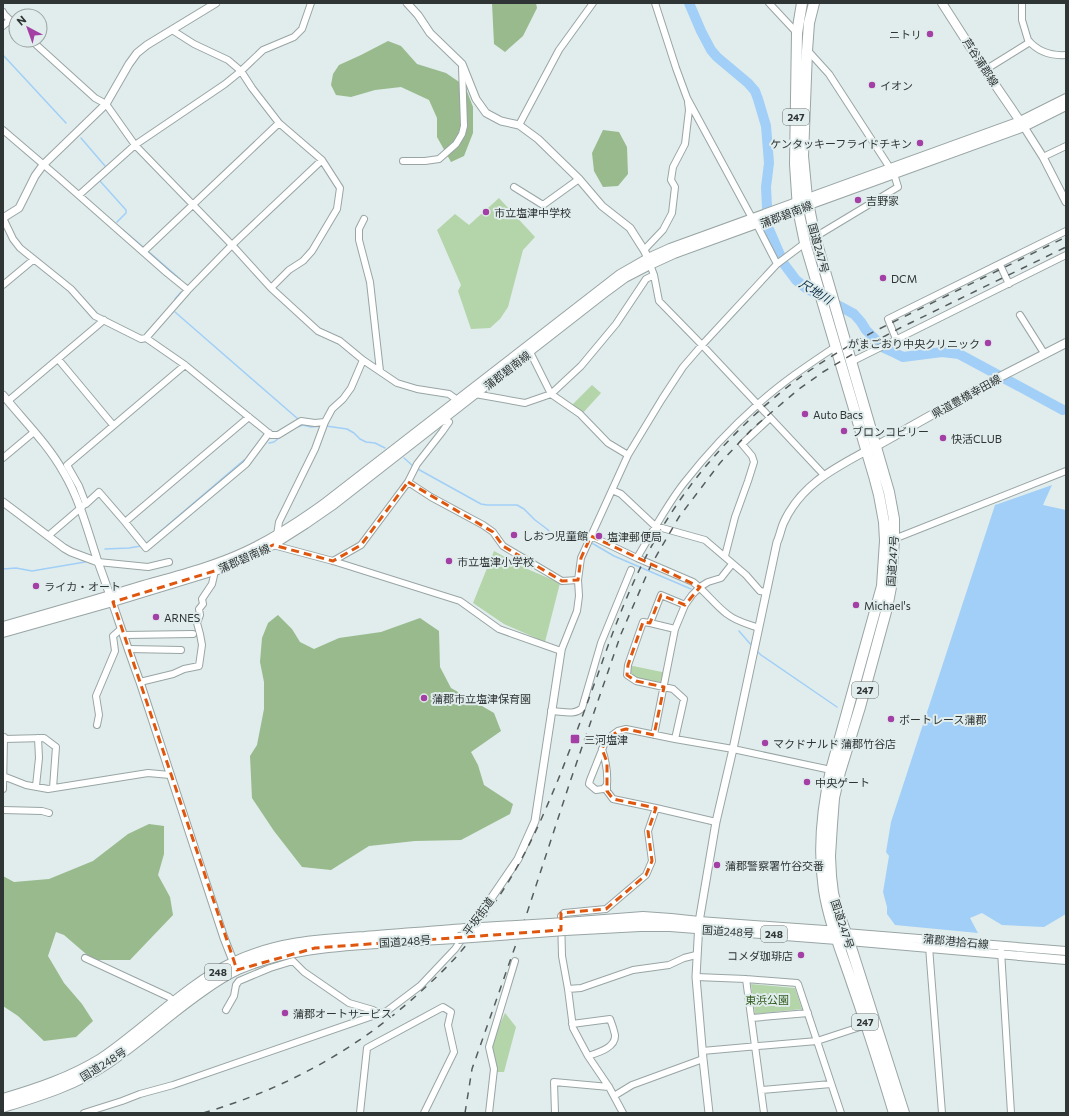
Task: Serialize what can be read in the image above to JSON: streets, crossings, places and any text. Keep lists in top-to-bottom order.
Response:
{
  "streets": {
    "highway": [
      "247",
      "国道247号",
      "国道248号",
      "248"
    ],
    "main road": [
      "芦谷蒲郡線",
      "蒲郡碧南線",
      "県道豊橋幸田線",
      "蒲郡港拾石線"
    ],
    "street": ["平坂街道"]
  },
  "crossings": [
    ["芦谷蒲郡線", "蒲郡碧南線"],
    ["蒲郡碧南線", "国道247号"],
    ["国道247号", "県道豊橋幸田線"],
    ["国道247号", "平坂街道"],
    ["国道247号", "国道248号"],
    ["国道247号", "蒲郡港拾石線"],
    ["国道248号", "蒲郡港拾石線"]
  ],
  "water": ["尺地川"],
  "parks": ["東浜公園"],
  "places": {
    "other": [
      "ニトリ",
      "イオン",
      "ケンタッキーフライドチキン",
      "吉野家",
      "市立塩津中学校",
      "DCM",
      "がまごおり中央クリニック",
      "Auto Bacs",
      "ブロンコビリー",
      "快活CLUB",
      "しおつ児童館",
      "塩津郵便局",
      "市立塩津小学校",
      "ライカ・オート",
      "Michael's",
      "ARNES",
      "蒲郡市立塩津保育園",
      "ボートレース蒲郡",
      "マクドナルド 蒲郡竹谷店",
      "中央ゲート",
      "蒲郡警察署竹谷交番",
      "コメダ珈琲店",
      "蒲郡オートサービス"
    ],
    "transit": ["三河塩津"]
  },
  "north": "top left"
}
